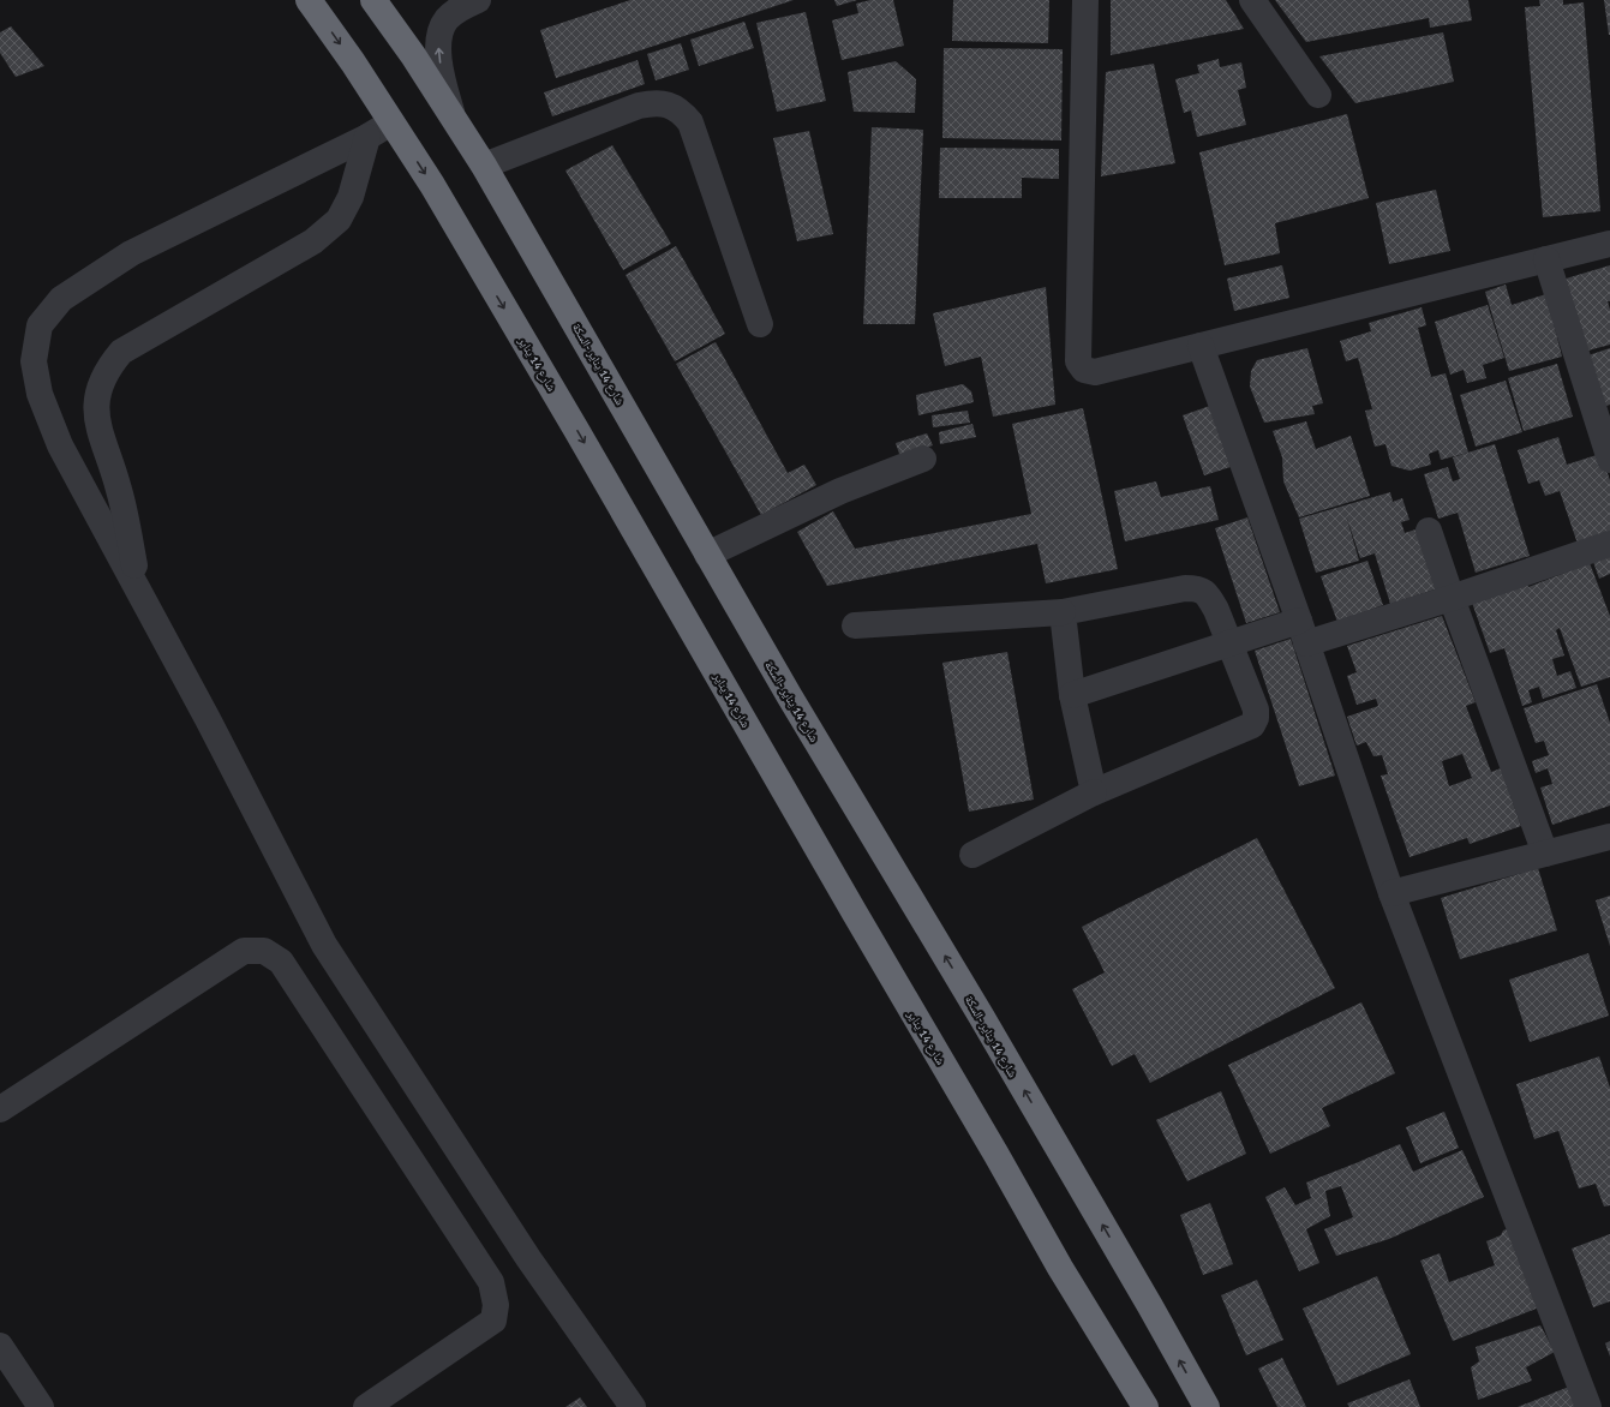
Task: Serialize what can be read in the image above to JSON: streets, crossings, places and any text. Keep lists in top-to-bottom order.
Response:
{
  "streets": {
    "highway": ["شارع 14 يناير", "شارع 14 يناير -السكة"]
  },
  "one_way": ["شارع 14 يناير", "شارع 14 يناير -السكة"]
}
